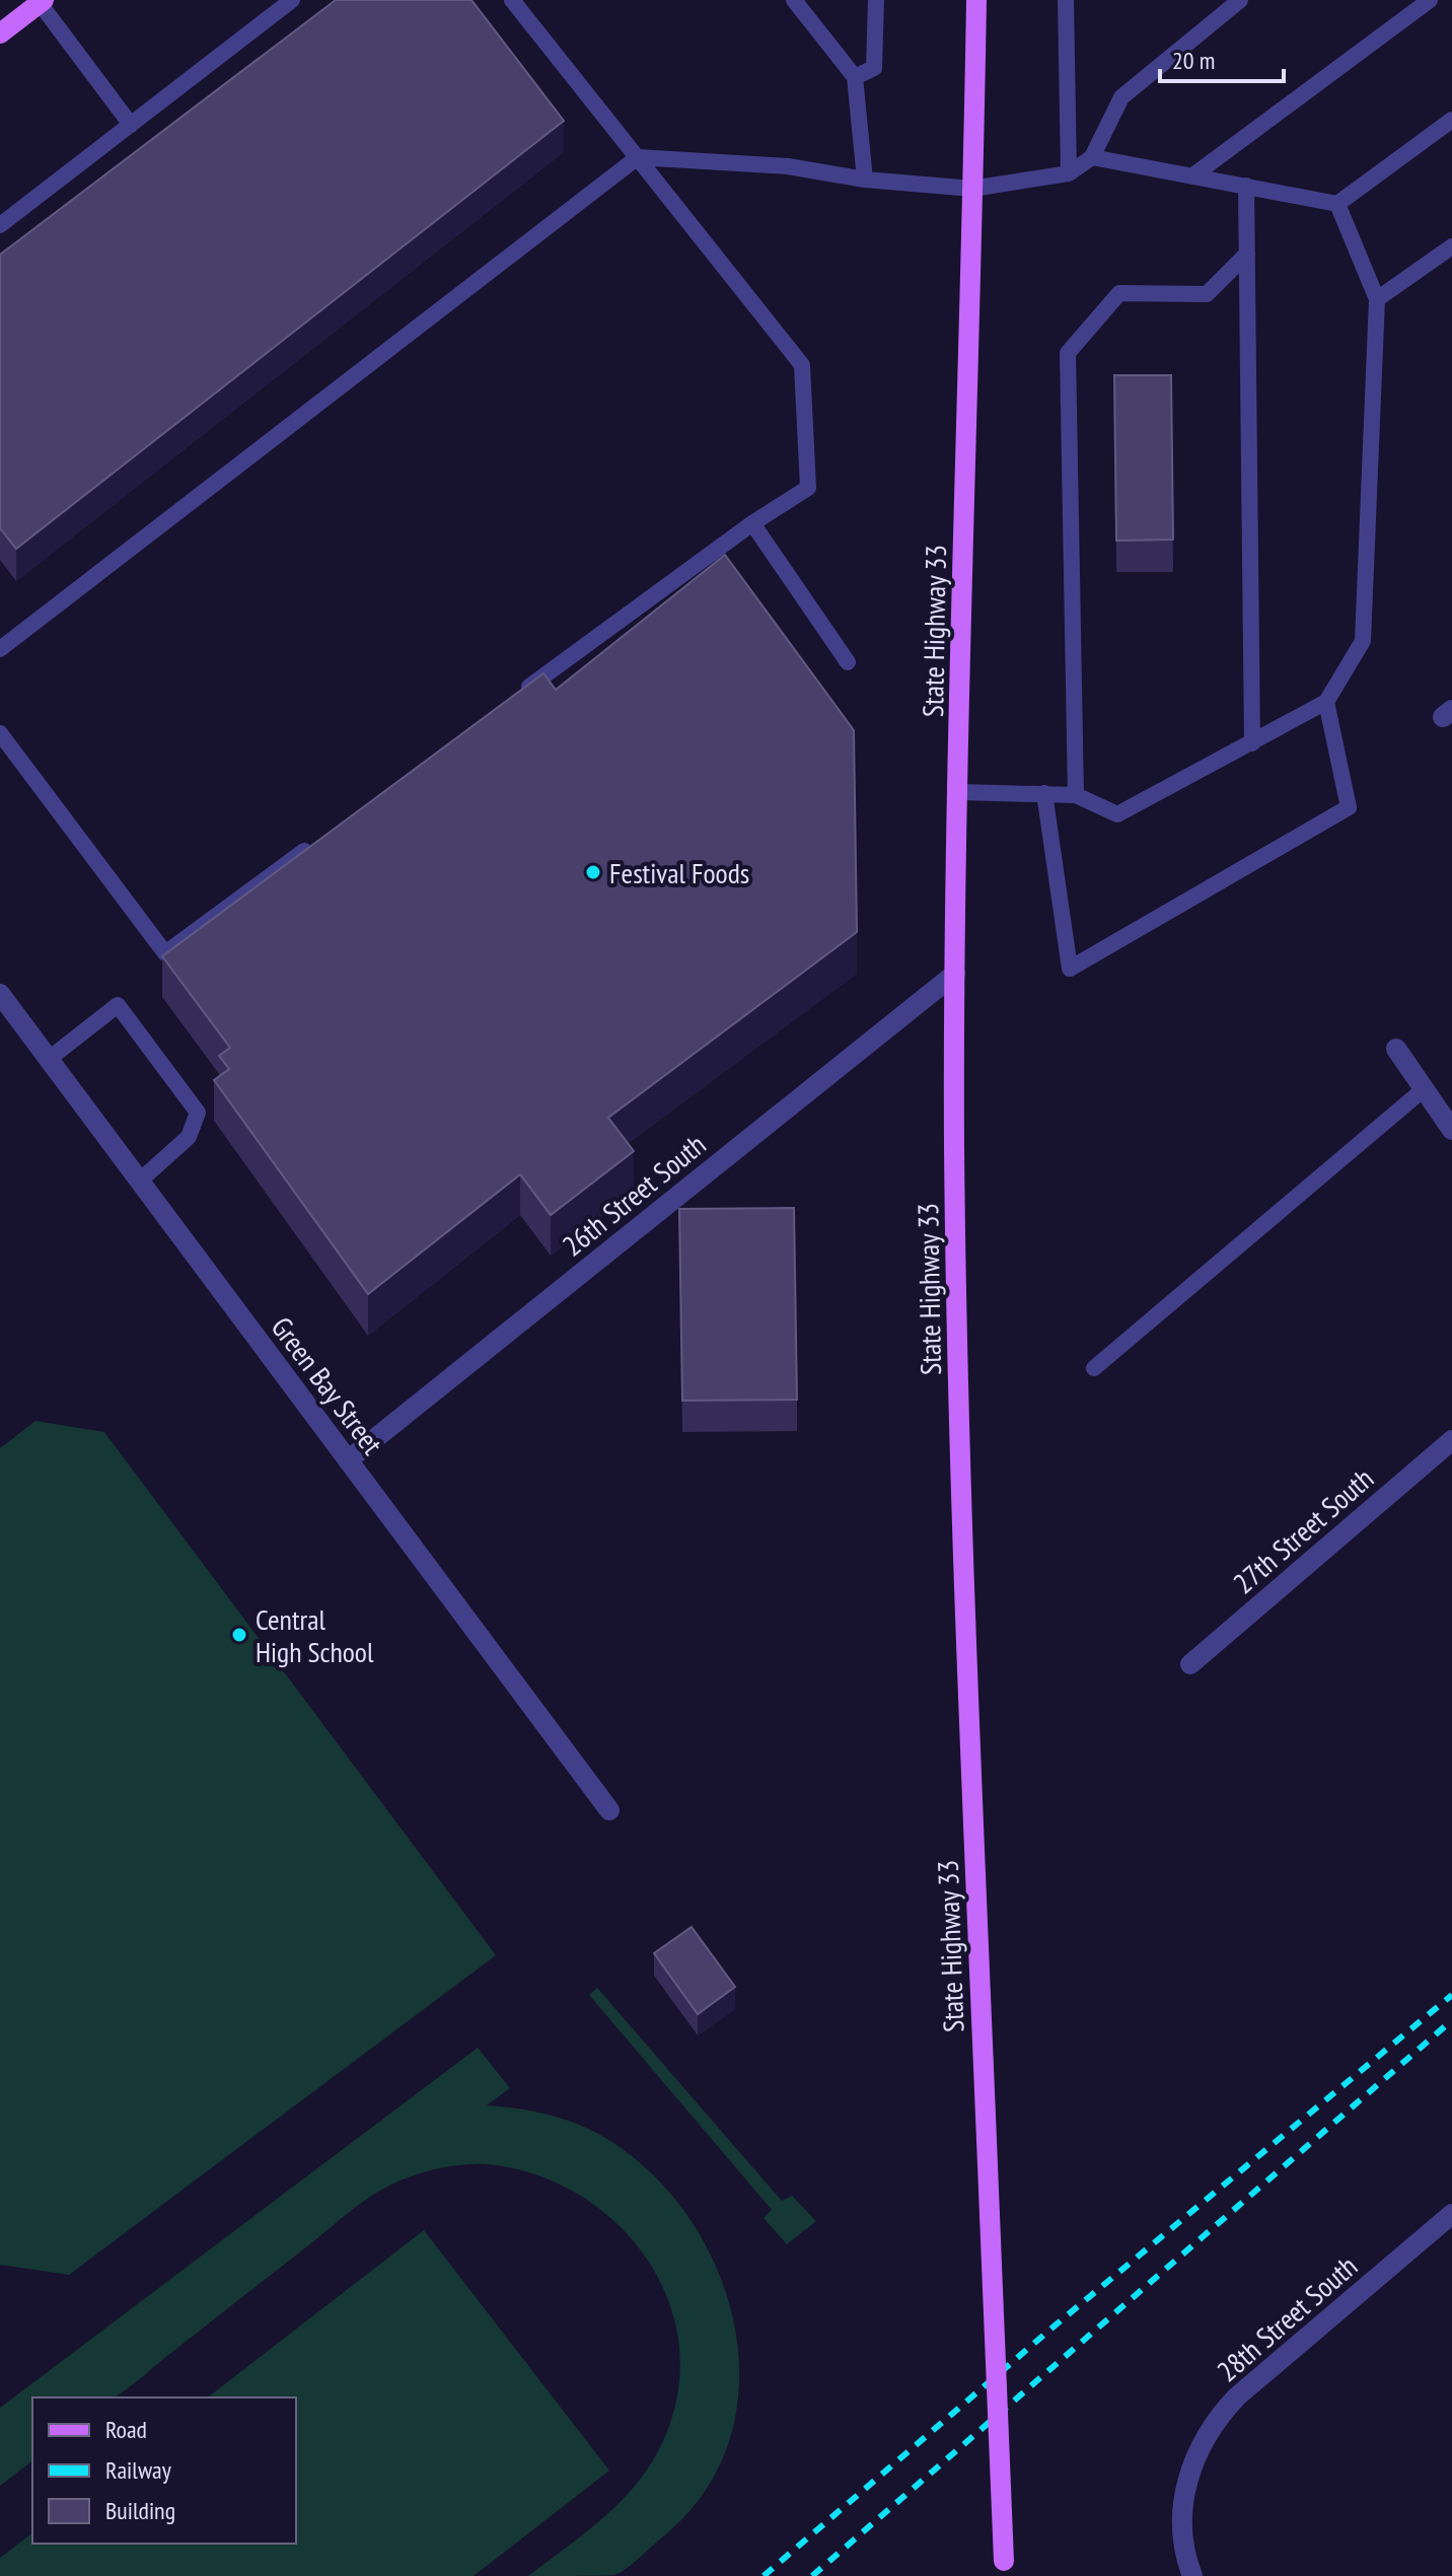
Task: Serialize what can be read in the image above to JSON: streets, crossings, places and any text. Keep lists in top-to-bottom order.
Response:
{
  "streets": {
    "main road": ["State Highway 33"],
    "street": [
      "26th Street South",
      "Green Bay Street",
      "27th Street South",
      "28th Street South"
    ]
  },
  "crossings": [
    ["State Highway 33", "26th Street South"],
    ["26th Street South", "Green Bay Street"]
  ],
  "places": ["Festival Foods", "Central High School"],
  "legend": ["Road", "Railway", "Building"],
  "scale_bar": "20 m"
}
